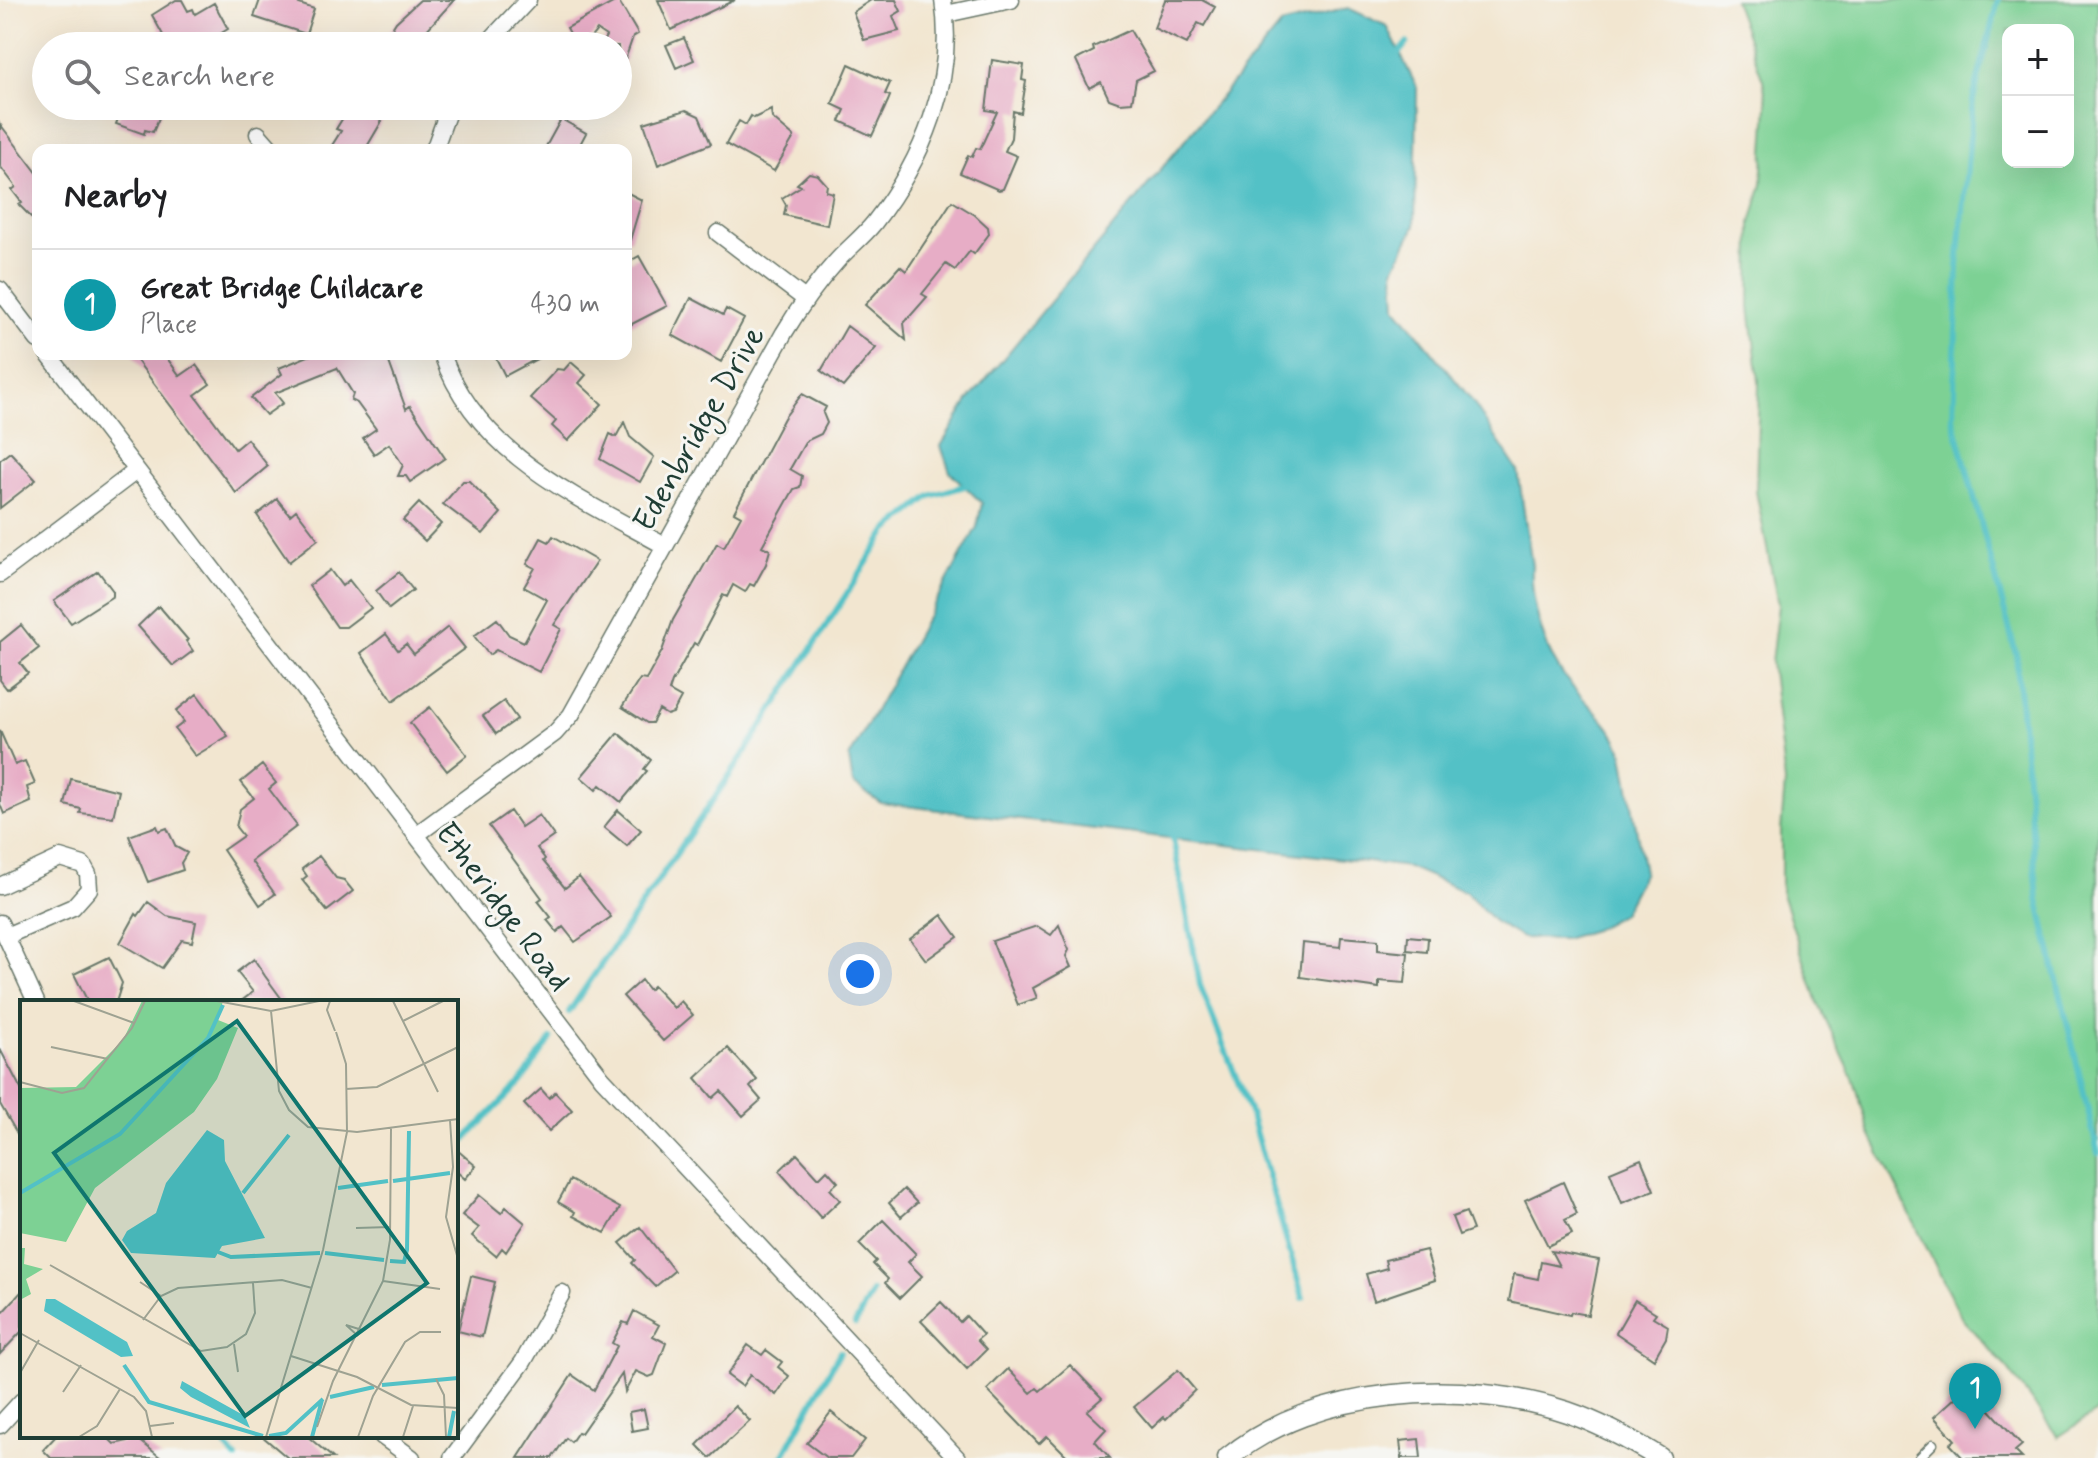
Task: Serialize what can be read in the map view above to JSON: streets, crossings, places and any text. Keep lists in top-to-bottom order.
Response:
{
  "streets": {
    "street": ["Edenbridge Drive", "Etheridge Road"]
  },
  "crossings": [
    ["Edenbridge Drive", "Etheridge Road"]
  ],
  "page": {
    "map_buttons": ["+", "−"],
    "search": "Search here",
    "heading": "Nearby",
    "list": [
      {
        "mark": "1",
        "name": "Great Bridge Childcare",
        "note": "Place",
        "value": "430 m"
      }
    ],
    "pins": "1"
  }
}
